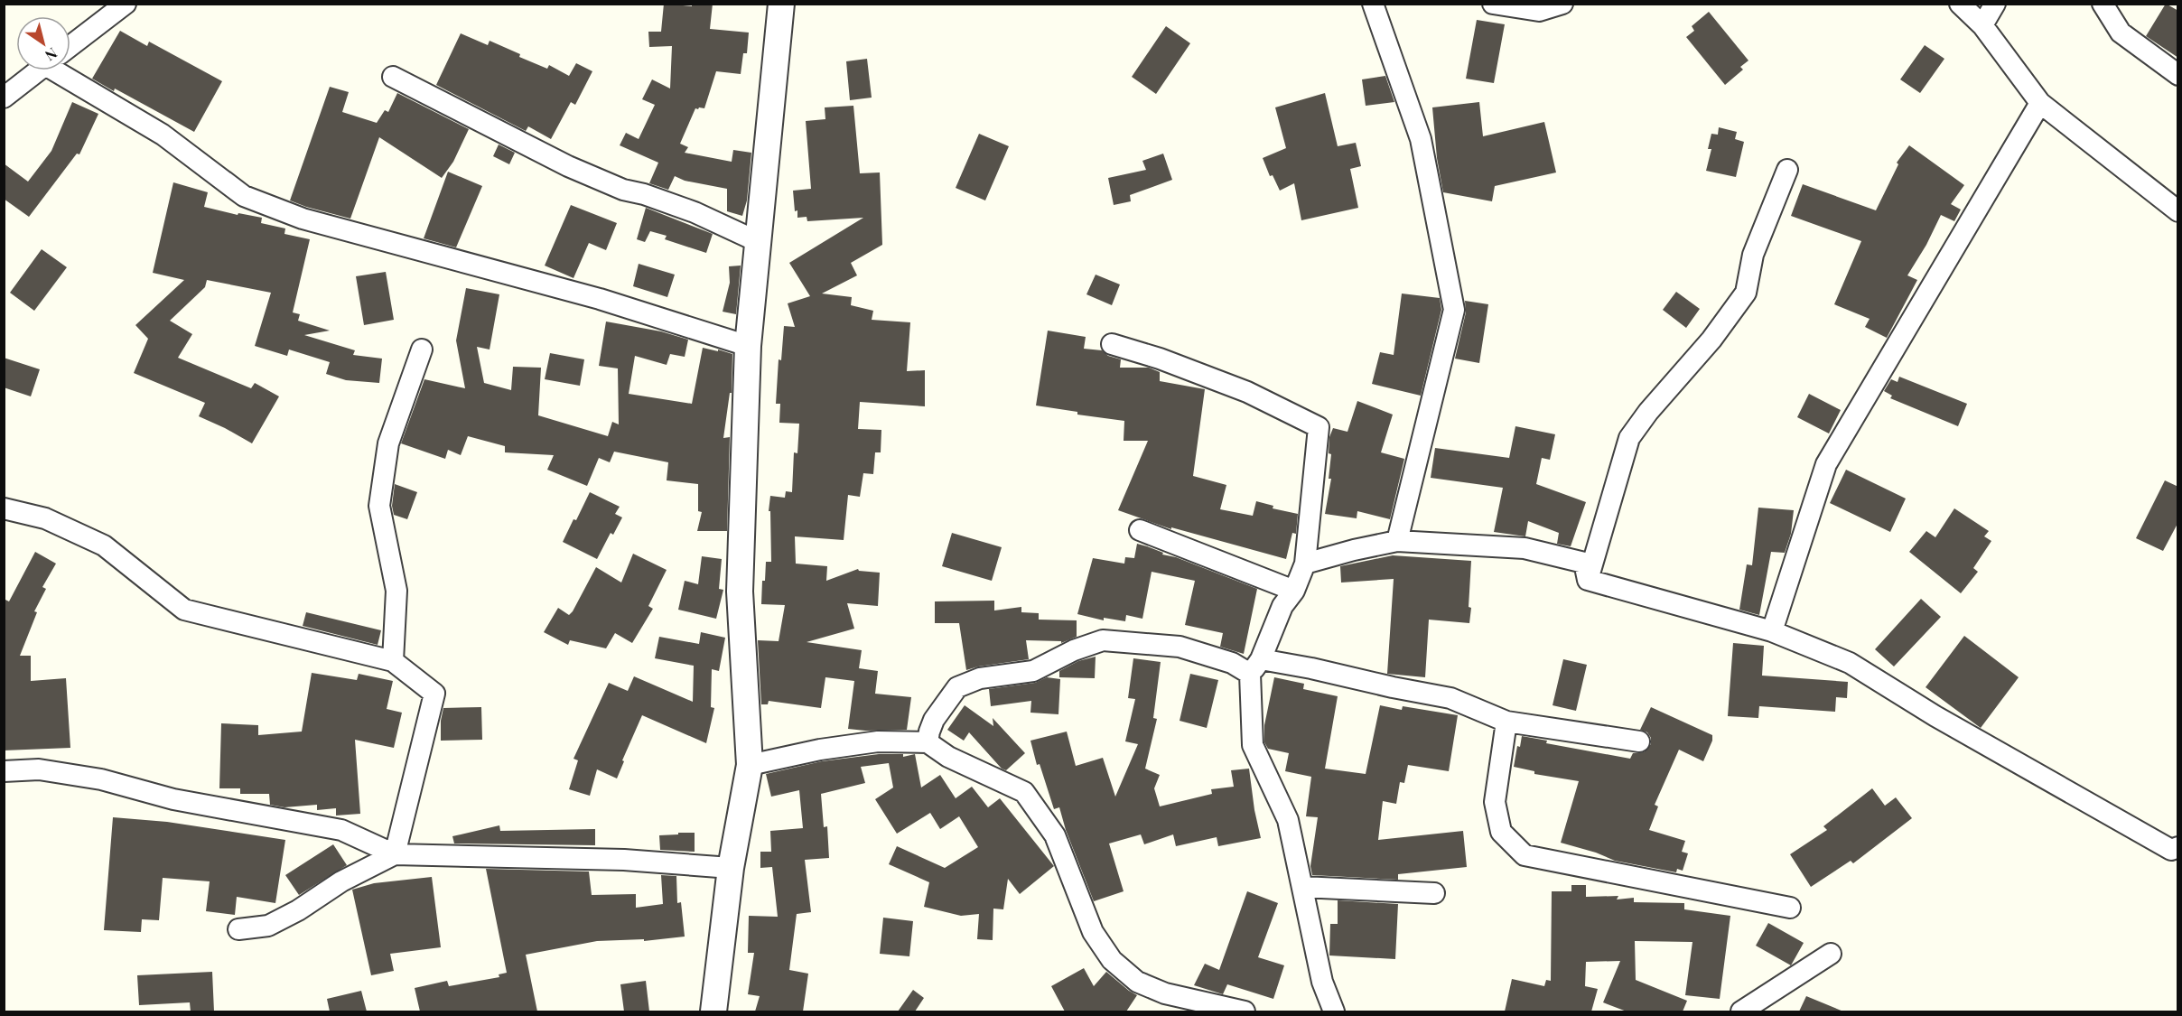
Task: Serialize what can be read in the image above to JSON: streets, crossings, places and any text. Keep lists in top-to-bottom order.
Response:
{
  "north": "bottom right"
}
